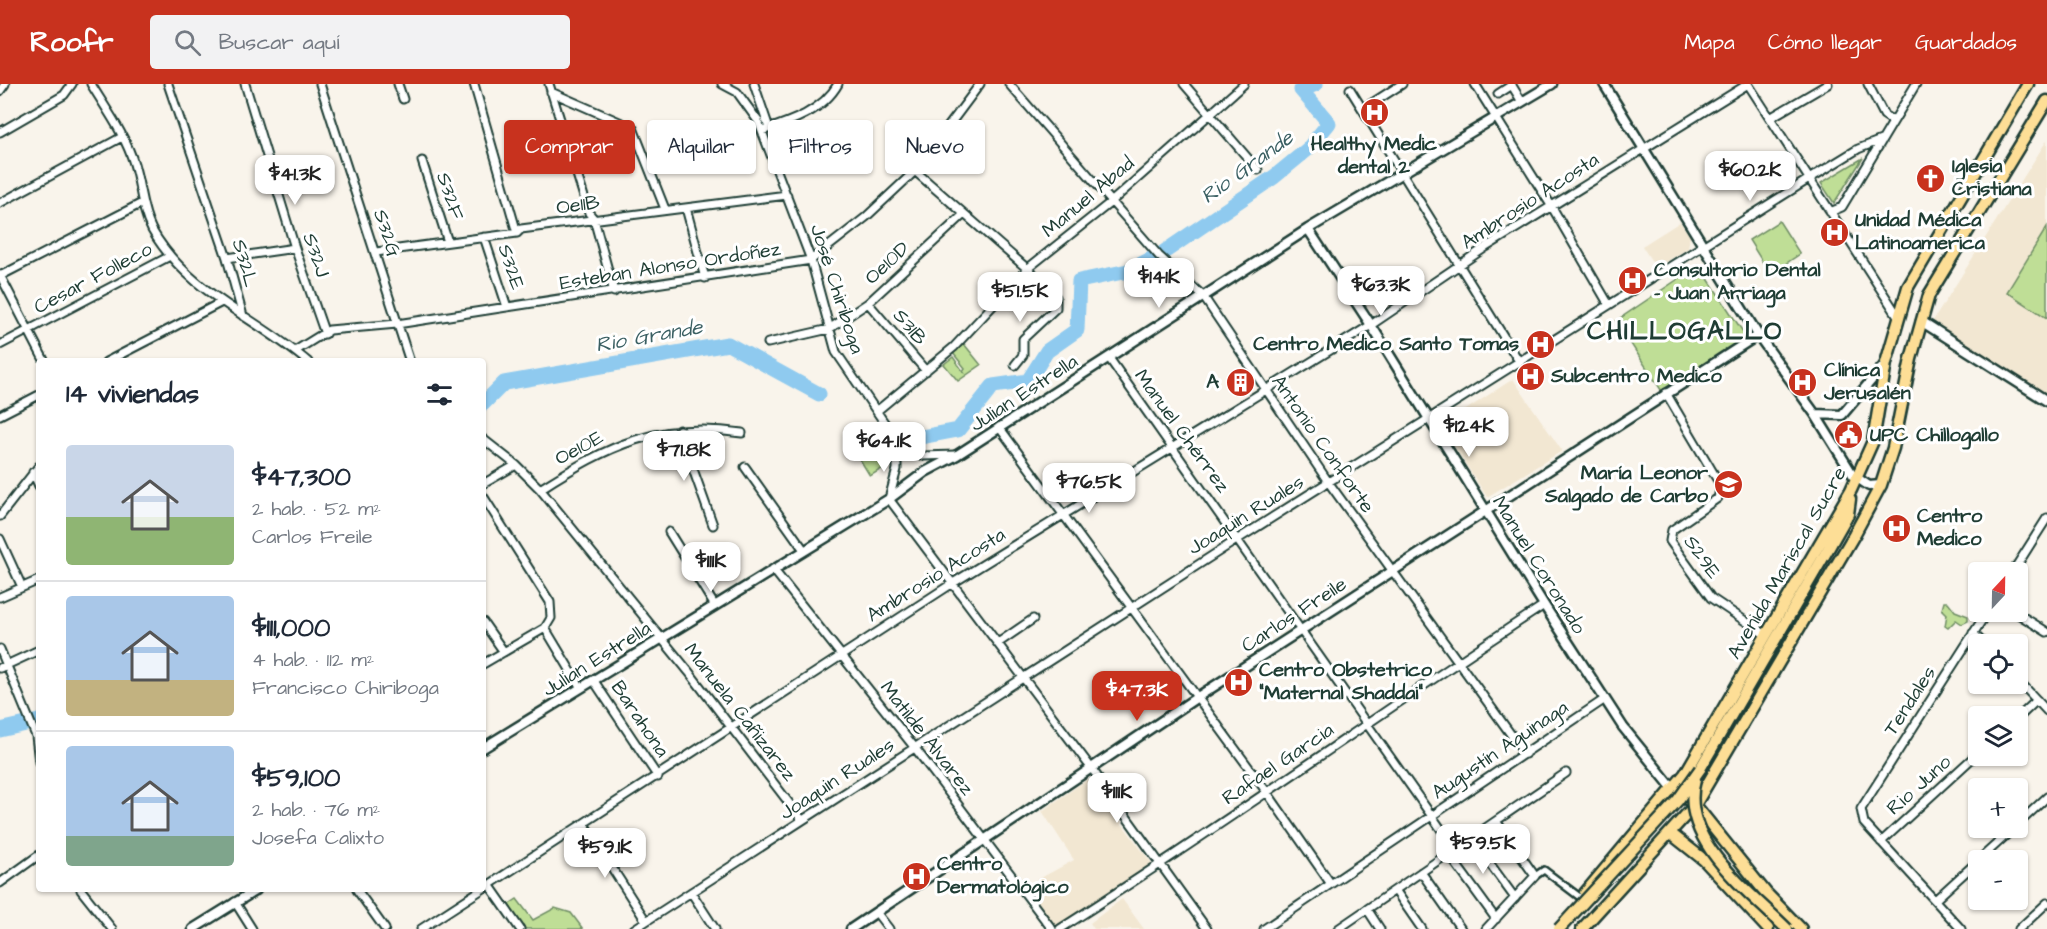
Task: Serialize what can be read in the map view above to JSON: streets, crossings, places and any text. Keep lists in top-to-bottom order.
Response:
{
  "streets": {
    "main road": ["Avenida Mariscal Sucre"],
    "street": [
      "S32F",
      "Manuel Abad",
      "Ambrosio Acosta",
      "Oe11B",
      "S32G",
      "S32J",
      "S32L",
      "Oe10D",
      "Esteban Alonso Ordoñez",
      "S32E",
      "Cesar Folleco",
      "José Chiriboga",
      "S31B",
      "Julian Estrella",
      "Manuel Chérrez",
      "Antonio Conforte",
      "Oe10E",
      "Joaquin Ruales",
      "S29E",
      "Manuel Coronado",
      "Carlos Freile",
      "Tendales",
      "Manuela Cañizarez",
      "Barahona",
      "Matilde Álvarez",
      "Augustín Aguinaga",
      "Rafael Garcia",
      "Rio Juno"
    ]
  },
  "crossings": [
    ["S32F", "Oe11B"],
    ["Manuel Abad", "José Chiriboga"],
    ["Manuel Abad", "S31B"],
    ["Manuel Abad", "Antonio Conforte"],
    ["Ambrosio Acosta", "Manuel Chérrez"],
    ["Ambrosio Acosta", "Antonio Conforte"],
    ["Ambrosio Acosta", "Manuel Coronado"],
    ["Ambrosio Acosta", "Manuela Cañizarez"],
    ["Ambrosio Acosta", "Barahona"],
    ["Ambrosio Acosta", "Matilde Álvarez"],
    ["Oe11B", "S32G"],
    ["Oe11B", "S32E"],
    ["Oe11B", "José Chiriboga"],
    ["S32G", "Esteban Alonso Ordoñez"],
    ["S32J", "Esteban Alonso Ordoñez"],
    ["Oe10D", "José Chiriboga"],
    ["Oe10D", "S31B"],
    ["Esteban Alonso Ordoñez", "S32E"],
    ["Esteban Alonso Ordoñez", "José Chiriboga"],
    ["Julian Estrella", "Manuel Chérrez"],
    ["Julian Estrella", "Antonio Conforte"],
    ["Julian Estrella", "Manuel Coronado"],
    ["Julian Estrella", "Manuela Cañizarez"],
    ["Julian Estrella", "Barahona"],
    ["Julian Estrella", "Matilde Álvarez"],
    ["Manuel Chérrez", "Joaquin Ruales"],
    ["Manuel Chérrez", "Carlos Freile"],
    ["Manuel Chérrez", "Augustín Aguinaga"],
    ["Manuel Chérrez", "Rafael Garcia"],
    ["Antonio Conforte", "Joaquin Ruales"],
    ["Antonio Conforte", "Carlos Freile"],
    ["Antonio Conforte", "Augustín Aguinaga"],
    ["Antonio Conforte", "Rafael Garcia"],
    ["Oe10E", "Manuela Cañizarez"],
    ["Joaquin Ruales", "Manuel Coronado"],
    ["Joaquin Ruales", "Manuela Cañizarez"],
    ["Joaquin Ruales", "Matilde Álvarez"],
    ["S29E", "Avenida Mariscal Sucre"],
    ["S29E", "Carlos Freile"],
    ["Avenida Mariscal Sucre", "Manuel Coronado"],
    ["Manuel Coronado", "Carlos Freile"],
    ["Manuel Coronado", "Augustín Aguinaga"],
    ["Manuel Coronado", "Rafael Garcia"],
    ["Carlos Freile", "Matilde Álvarez"],
    ["Tendales", "Rio Juno"]
  ],
  "districts": ["CHILLOGALLO"],
  "water": ["Rio Grande"],
  "places": {
    "hospital": [
      "Healthy Medic dental 2",
      "Unidad Médica Latinoamerica",
      "Consultorio Dental - Juan Arriaga",
      "Centro Medico Santo Tomas",
      "Subcentro Medico",
      "Clínica Jerusalén",
      "Centro Medico",
      "Centro Obstetrico \"Maternal Shaddai\"",
      "Centro Dermatológico"
    ],
    "church": ["Iglesia Cristiana"],
    "building": ["A"],
    "public building": ["UPC Chillogallo"],
    "school or university": ["María Leonor Salgado de Carbo"]
  },
  "north": "top",
  "page": {
    "header": "Roofr",
    "search": "Buscar aquí",
    "nav": ["Mapa", "Cómo llegar", "Guardados"],
    "chip": [
      "Comprar",
      "Alquilar",
      "Filtros",
      "Nuevo"
    ],
    "price": [
      "$60.2K",
      "$41.3K",
      "$141K",
      "$63.3K",
      "$51.5K",
      "$124K",
      "$64.1K",
      "$71.8K",
      "$76.5K",
      "$111K",
      "$47.3K",
      "$111K",
      "$59.5K",
      "$59.1K"
    ],
    "heading": "14 viviendas",
    "list": [
      {
        "name": "$47,300",
        "note": "2 hab. · 52 m² · Carlos Freile"
      },
      {
        "name": "$111,000",
        "note": "4 hab. · 112 m² · Francisco Chiriboga"
      },
      {
        "name": "$59,100",
        "note": "2 hab. · 76 m² · Josefa Calixto"
      }
    ],
    "map_buttons": ["+", "−"]
  }
}
